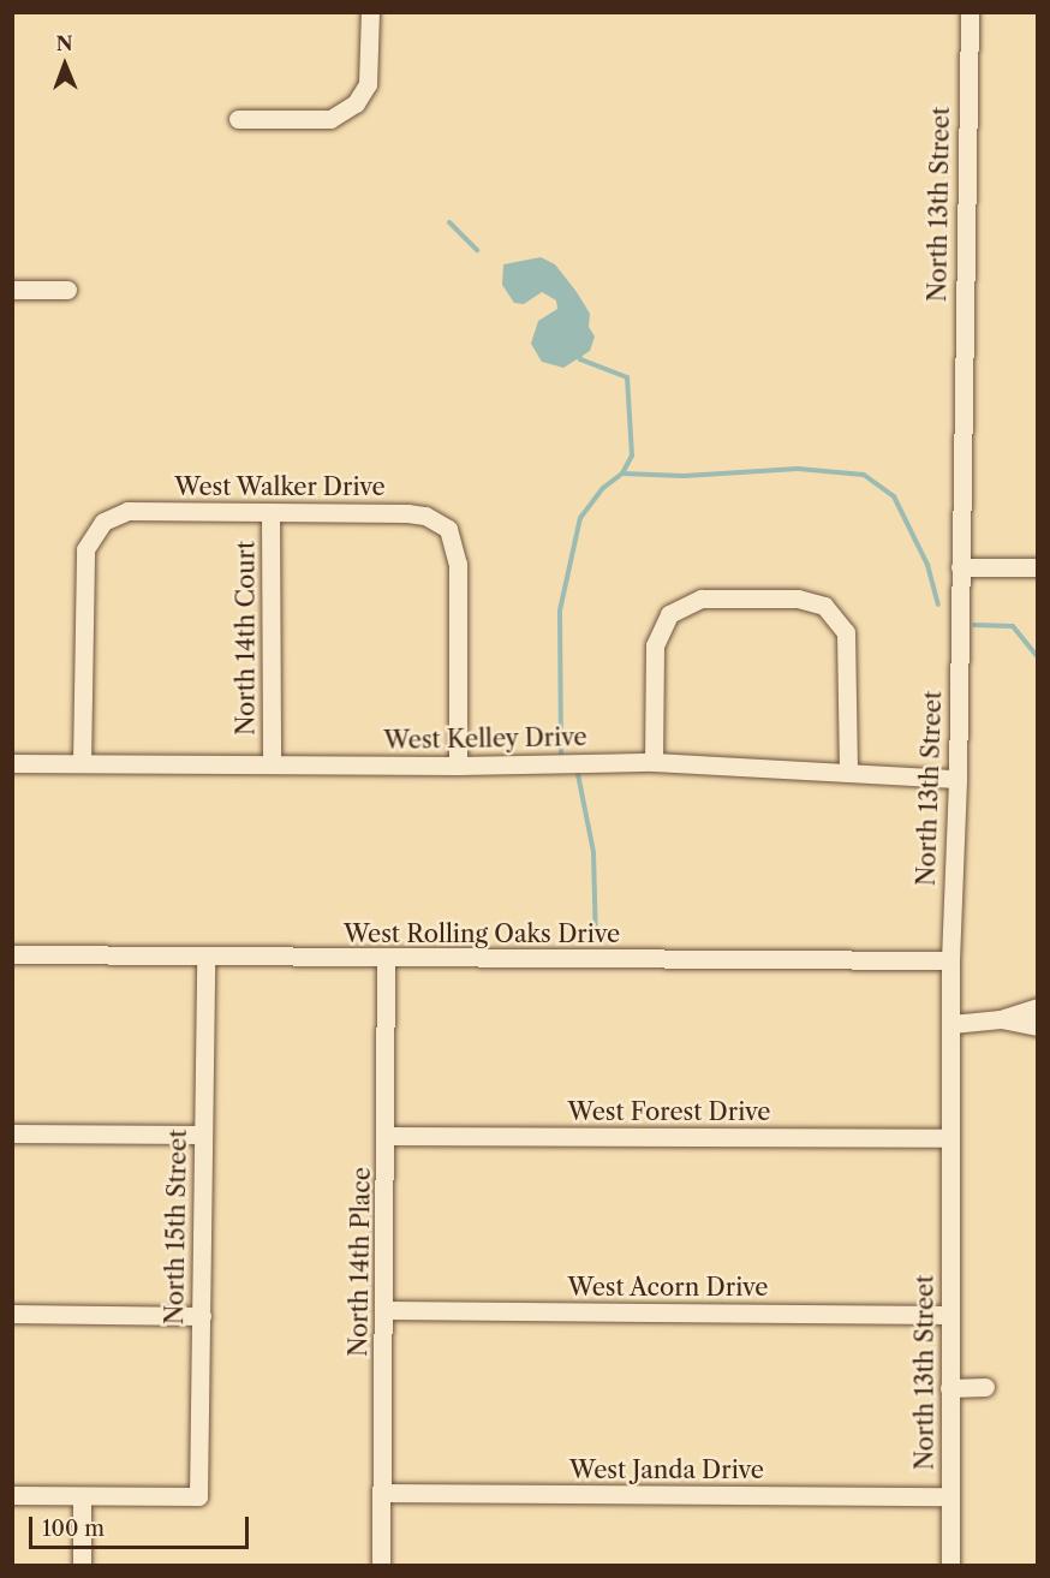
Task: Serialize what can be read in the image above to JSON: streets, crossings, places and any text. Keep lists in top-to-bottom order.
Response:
{
  "streets": {
    "street": [
      "North 13th Street",
      "West Walker Drive",
      "North 14th Court",
      "West Kelley Drive",
      "West Rolling Oaks Drive",
      "West Forest Drive",
      "North 15th Street",
      "North 14th Place",
      "West Acorn Drive",
      "West Janda Drive"
    ]
  },
  "crossings": [
    ["North 13th Street", "West Kelley Drive"],
    ["North 13th Street", "West Rolling Oaks Drive"],
    ["North 13th Street", "West Forest Drive"],
    ["North 13th Street", "West Acorn Drive"],
    ["North 13th Street", "West Janda Drive"],
    ["West Walker Drive", "North 14th Court"],
    ["West Walker Drive", "West Kelley Drive"],
    ["North 14th Court", "West Kelley Drive"],
    ["West Rolling Oaks Drive", "North 15th Street"],
    ["West Rolling Oaks Drive", "North 14th Place"],
    ["West Forest Drive", "North 14th Place"],
    ["North 14th Place", "West Acorn Drive"],
    ["North 14th Place", "West Janda Drive"]
  ],
  "scale_bar": "100 m",
  "north": "top"
}
